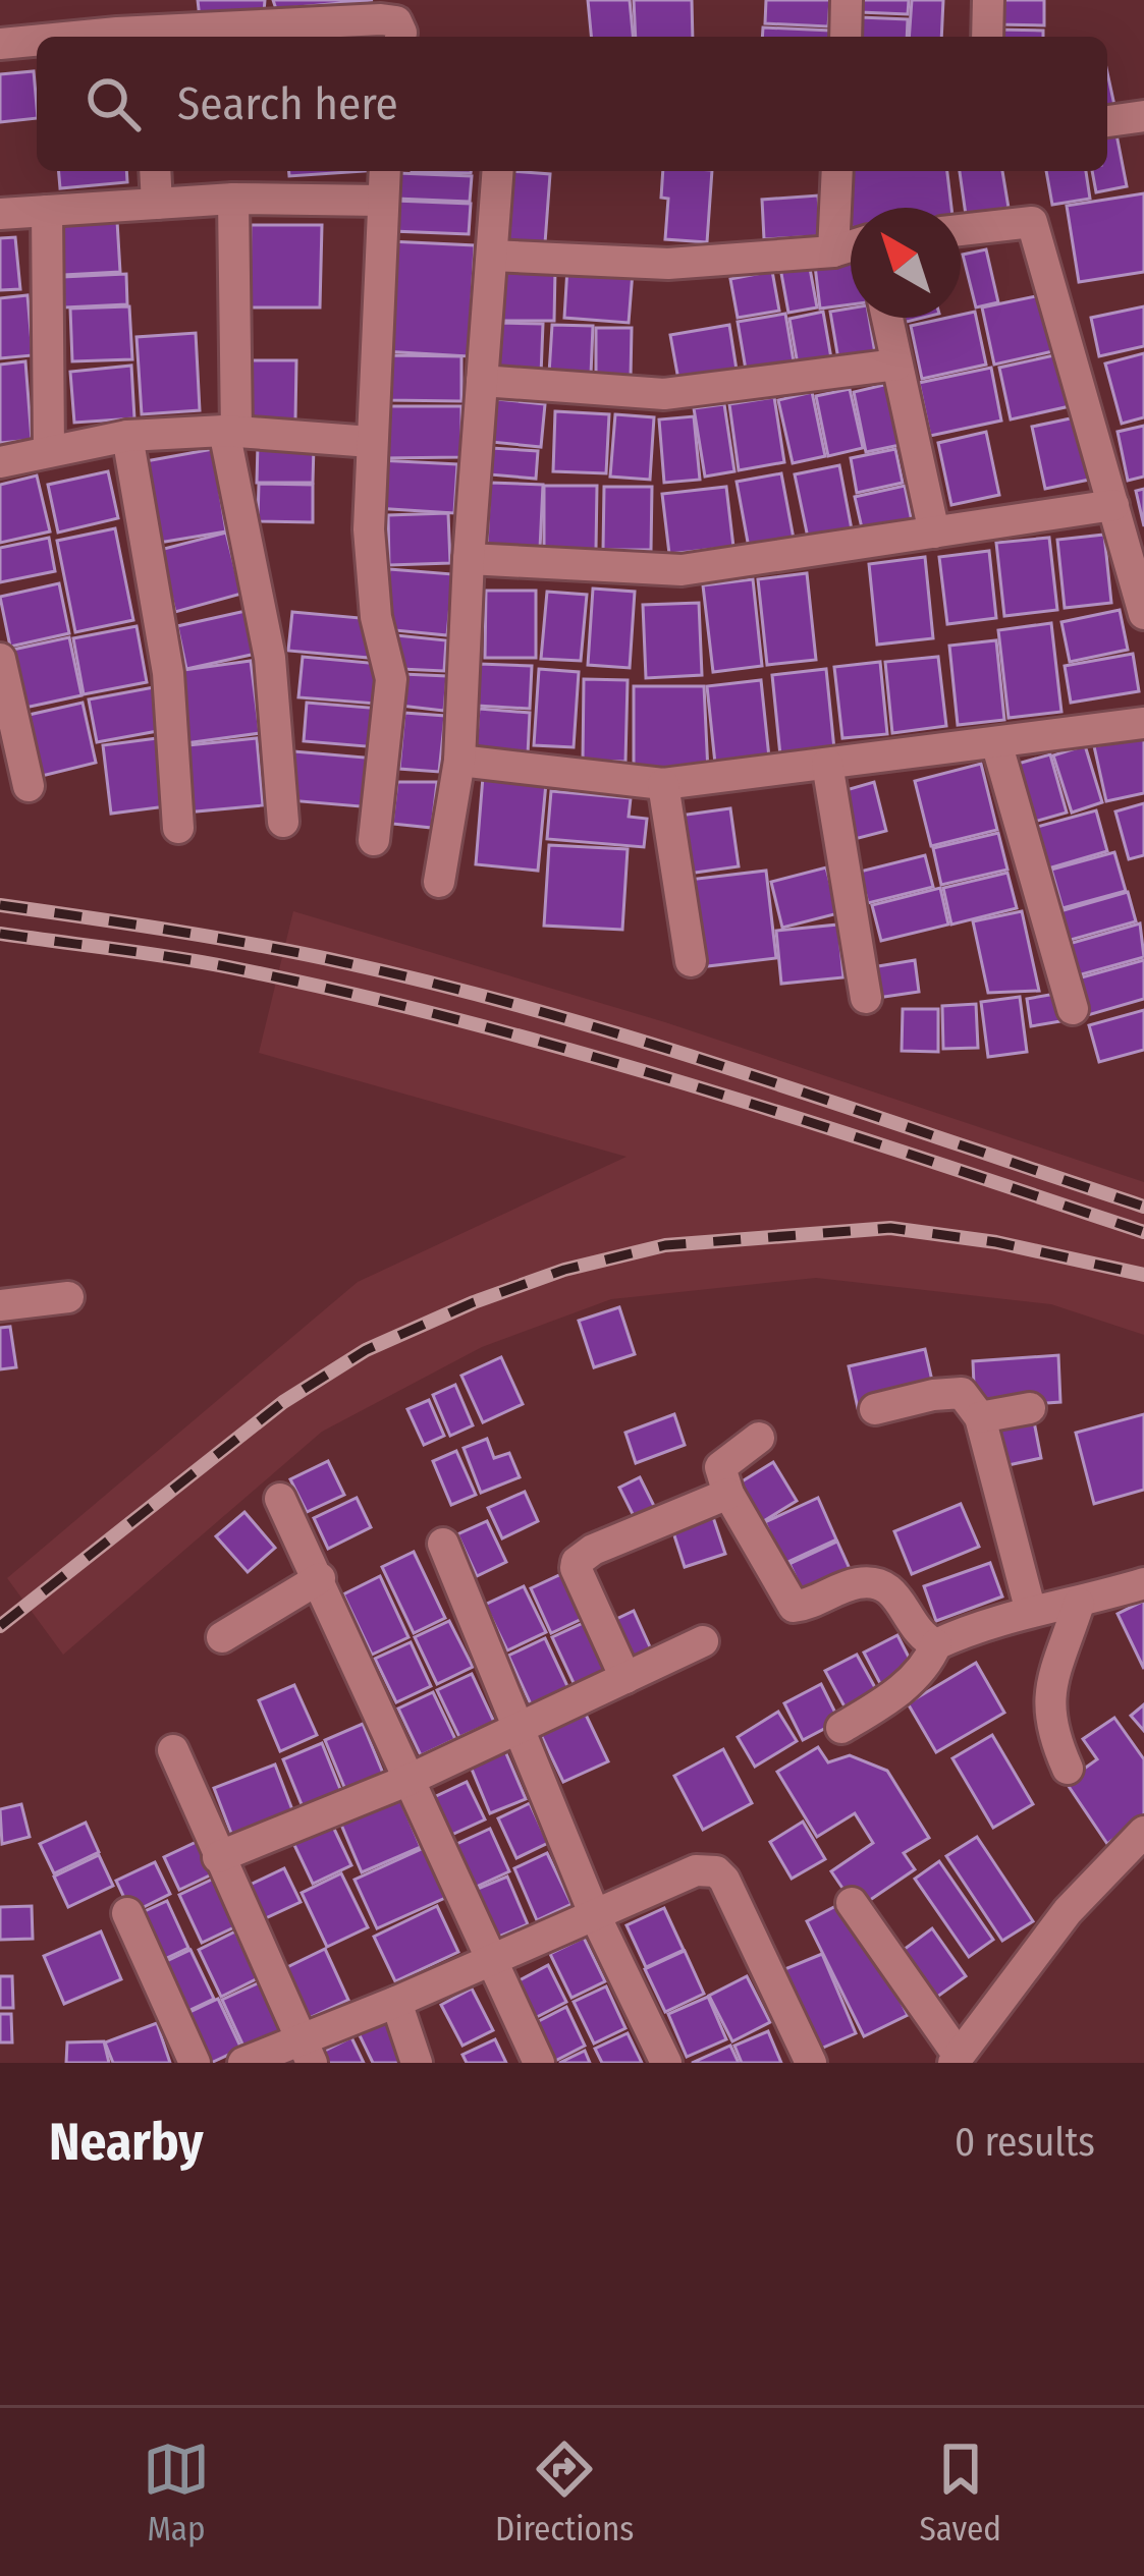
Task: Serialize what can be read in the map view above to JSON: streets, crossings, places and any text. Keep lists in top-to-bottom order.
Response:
{
  "north": "top left",
  "page": {
    "search": "Search here",
    "heading": ["Nearby", "0 results"],
    "nav": ["Map", "Directions", "Saved"]
  }
}
